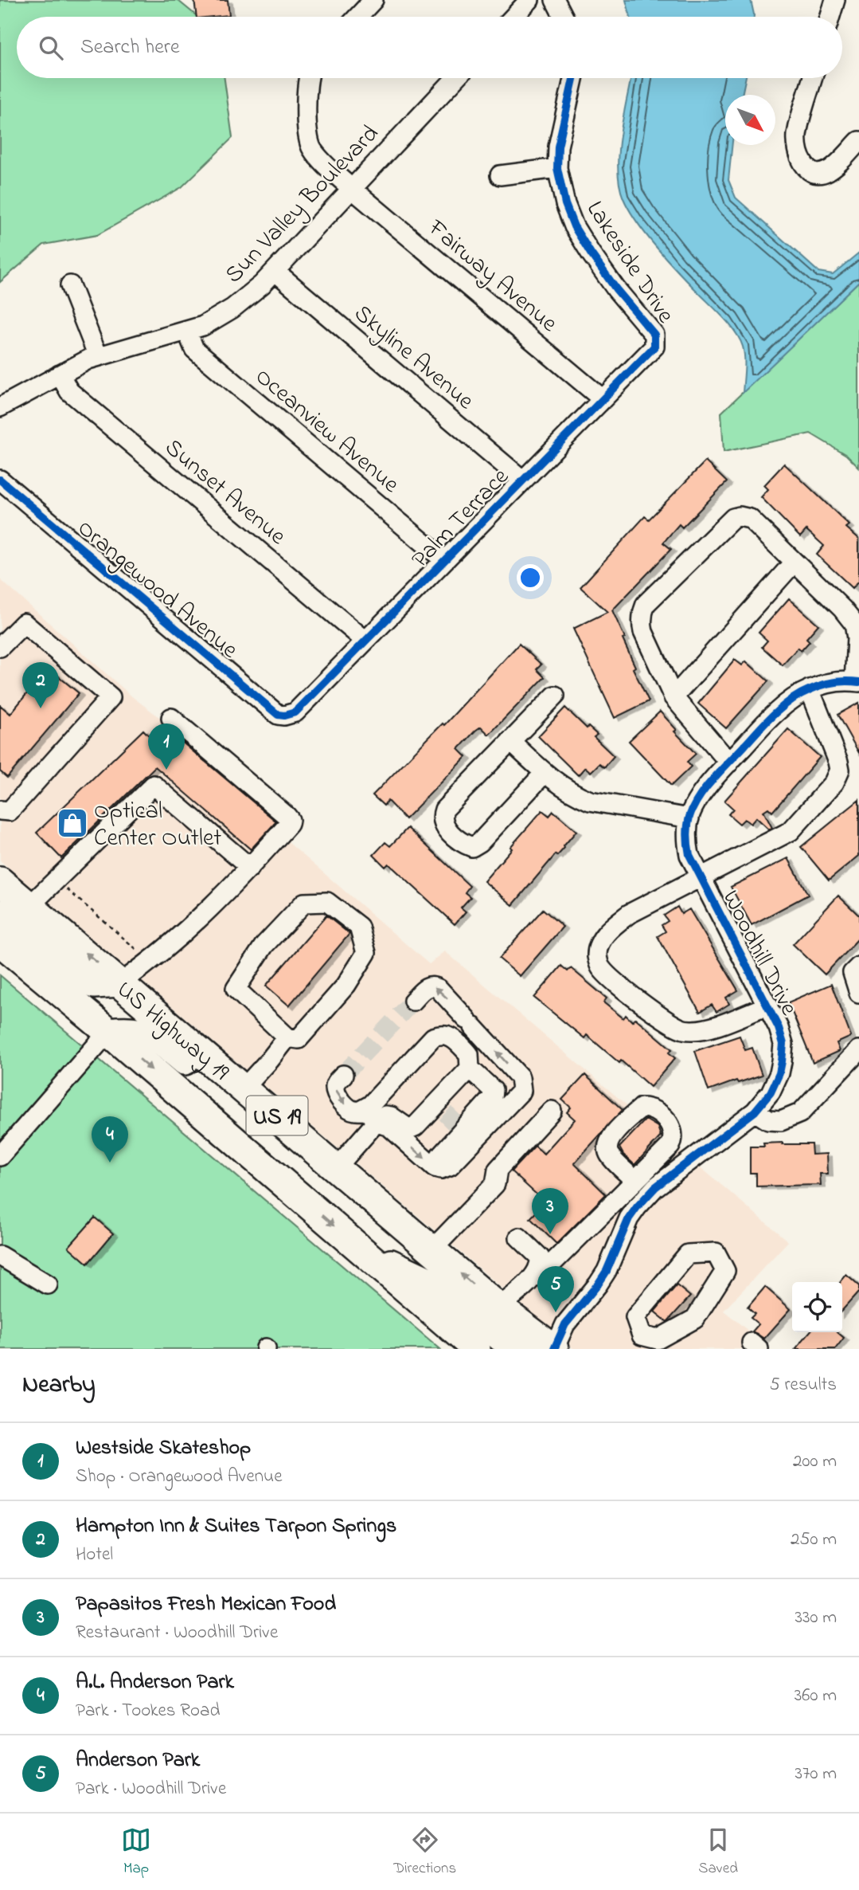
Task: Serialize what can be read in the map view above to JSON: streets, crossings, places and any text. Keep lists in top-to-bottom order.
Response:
{
  "streets": {
    "highway": ["US Highway 19", "US 19"],
    "street": [
      "Sun Valley Boulevard",
      "Lakeside Drive",
      "Fairway Avenue",
      "Skyline Avenue",
      "Oceanview Avenue",
      "Sunset Avenue",
      "Palm Terrace",
      "Orangewood Avenue",
      "Woodhill Drive"
    ]
  },
  "crossings": [
    ["Sun Valley Boulevard", "Fairway Avenue"],
    ["Sun Valley Boulevard", "Skyline Avenue"],
    ["Sun Valley Boulevard", "Oceanview Avenue"],
    ["Sun Valley Boulevard", "Sunset Avenue"],
    ["Lakeside Drive", "Palm Terrace"],
    ["Fairway Avenue", "Palm Terrace"],
    ["Skyline Avenue", "Palm Terrace"],
    ["Oceanview Avenue", "Palm Terrace"],
    ["Sunset Avenue", "Palm Terrace"],
    ["Palm Terrace", "Orangewood Avenue"],
    ["Woodhill Drive", "US Highway 19"]
  ],
  "places": {
    "shop": ["Optical Center Outlet"]
  },
  "north": "bottom right",
  "page": {
    "search": "Search here",
    "pins": [
      "2",
      "1",
      "4",
      "3",
      "5"
    ],
    "heading": ["Nearby", "5 results"],
    "list": [
      {
        "mark": "1",
        "name": "Westside Skateshop",
        "note": "Shop · Orangewood Avenue",
        "value": "200 m"
      },
      {
        "mark": "2",
        "name": "Hampton Inn & Suites Tarpon Springs",
        "note": "Hotel",
        "value": "250 m"
      },
      {
        "mark": "3",
        "name": "Papasitos Fresh Mexican Food",
        "note": "Restaurant · Woodhill Drive",
        "value": "330 m"
      },
      {
        "mark": "4",
        "name": "A.L. Anderson Park",
        "note": "Park · Tookes Road",
        "value": "360 m"
      },
      {
        "mark": "5",
        "name": "Anderson Park",
        "note": "Park · Woodhill Drive",
        "value": "370 m"
      }
    ],
    "nav": ["Map", "Directions", "Saved"]
  }
}
